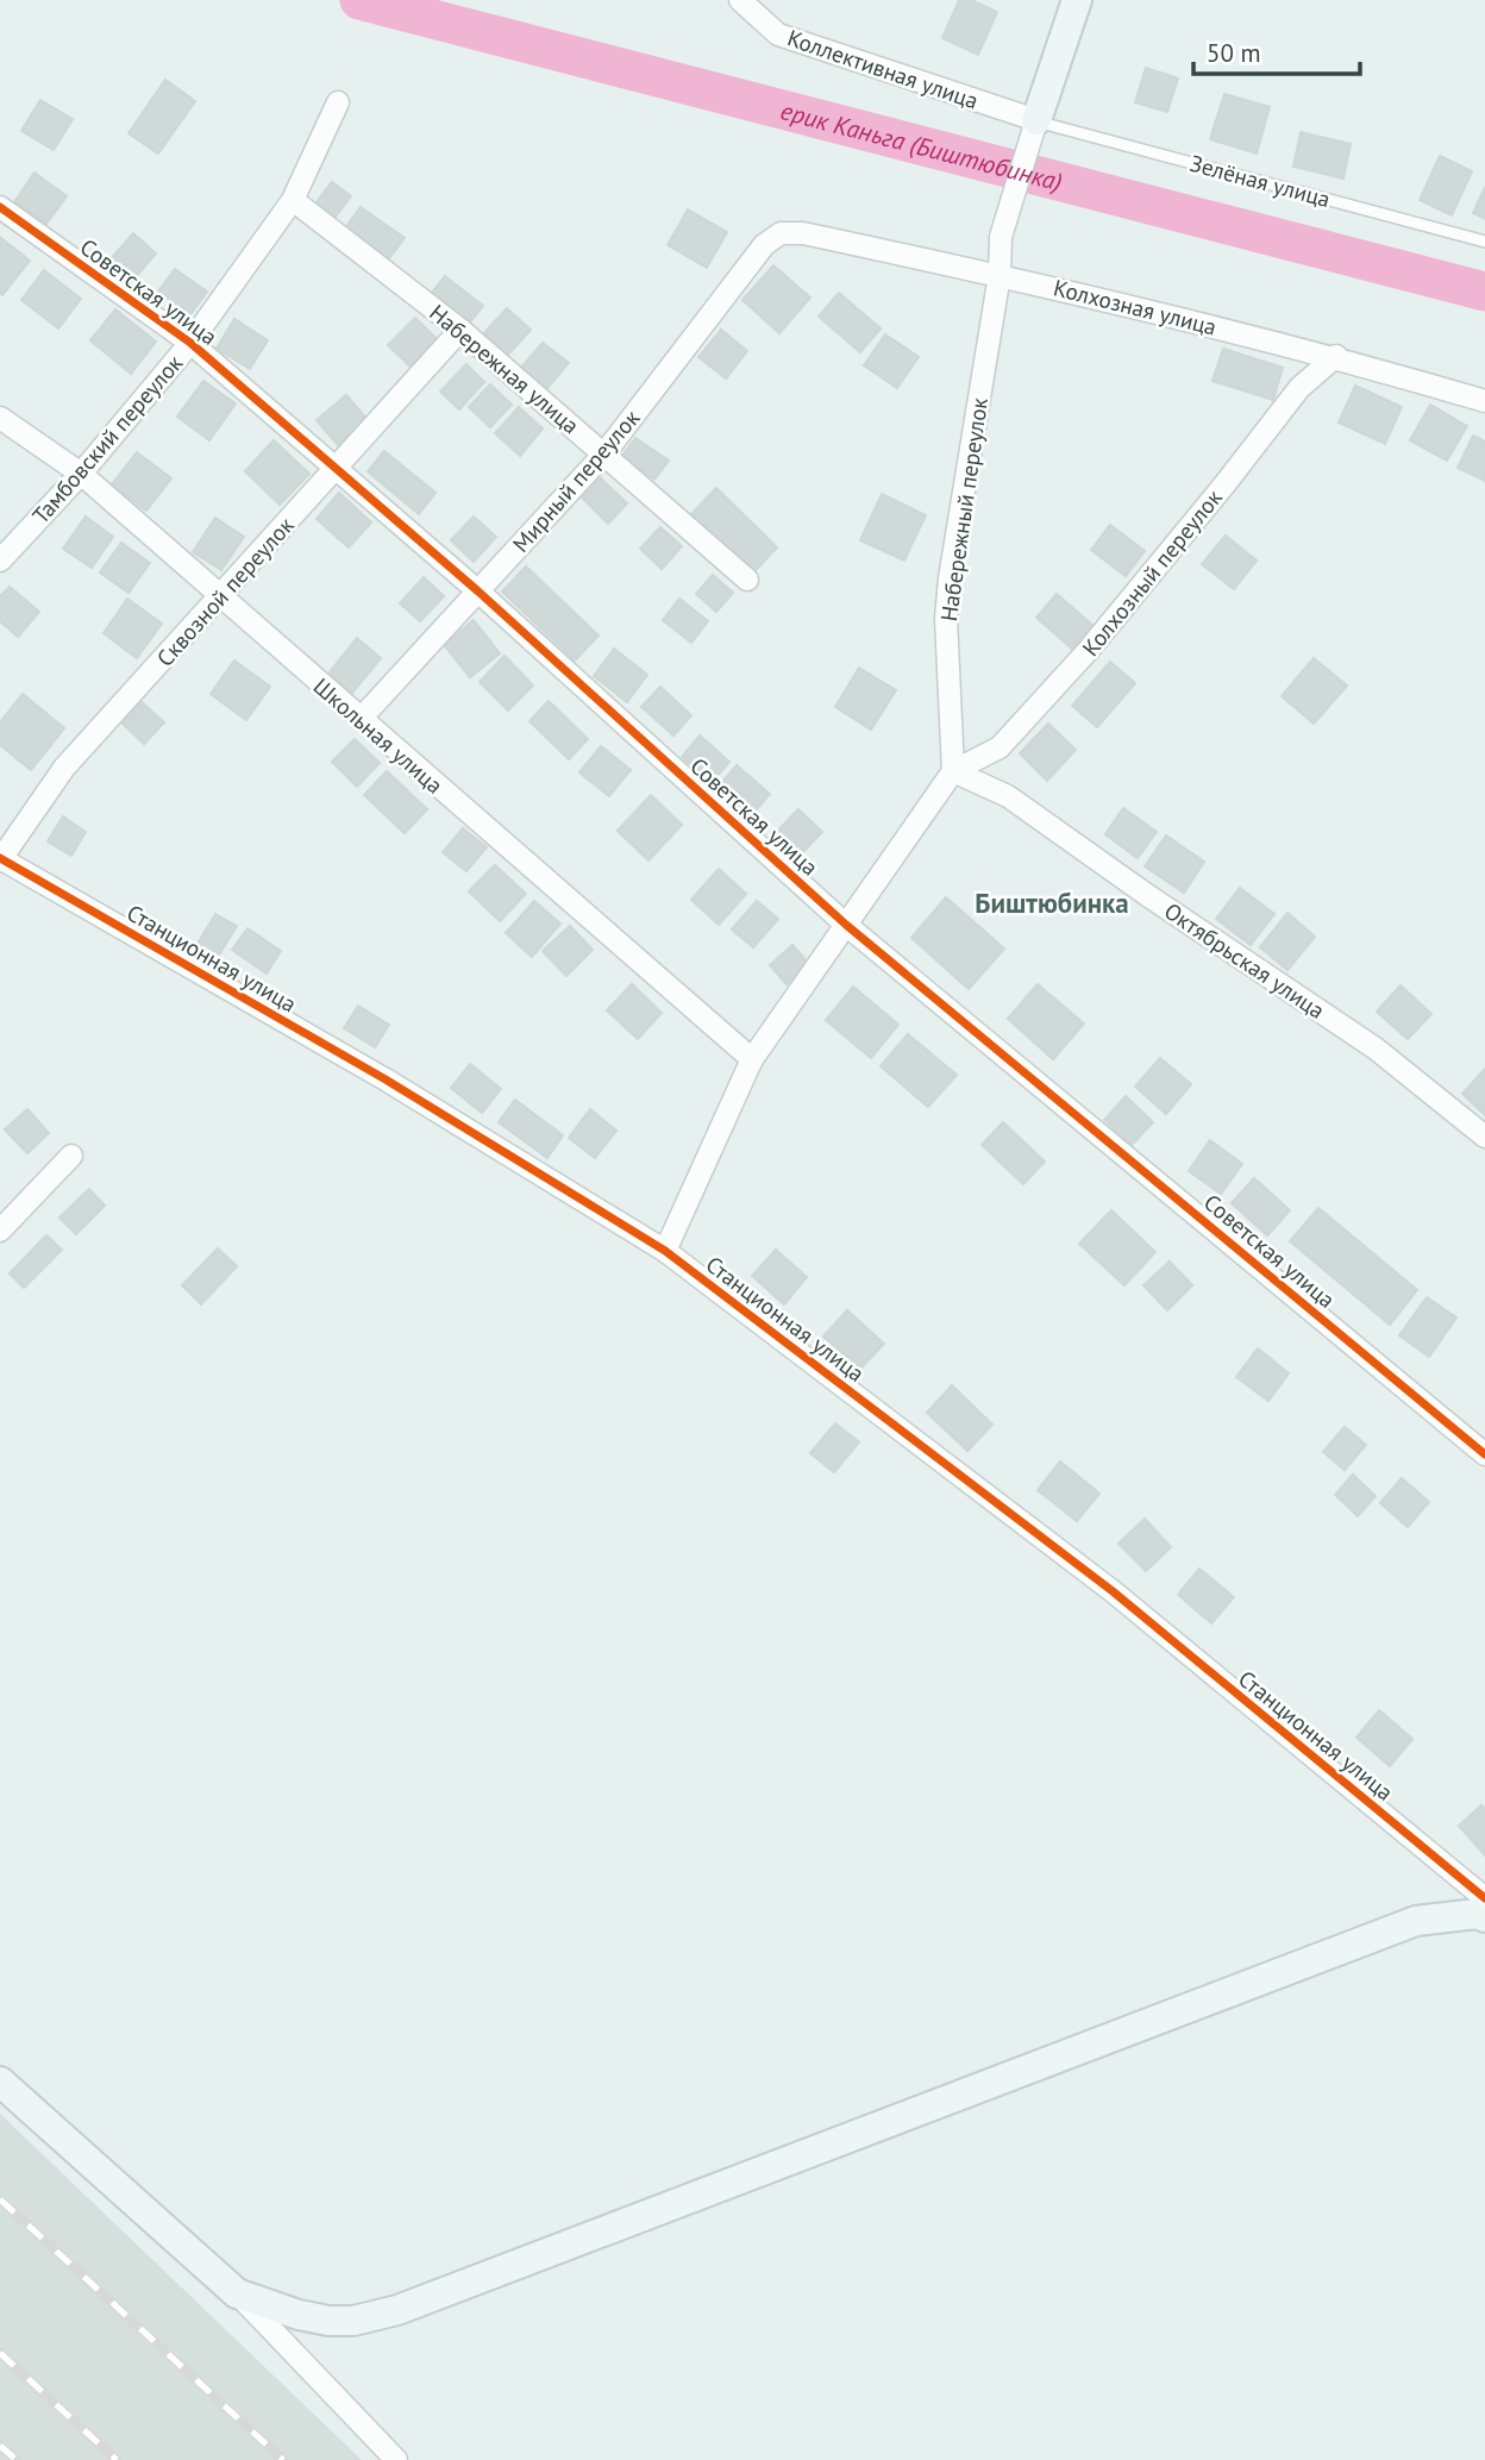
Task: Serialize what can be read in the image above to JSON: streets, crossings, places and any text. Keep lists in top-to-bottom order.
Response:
{
  "streets": {
    "street": [
      "Коллективная улица",
      "Советская улица",
      "Колхозная улица",
      "Набережная улица",
      "Тамбовский переулок",
      "Мирный переулок",
      "Набережный переулок",
      "Колхозный переулок",
      "Сквозной переулок",
      "Школьная улица",
      "Станционная улица",
      "Октябрьская улица"
    ],
    "lane": ["Зелёная улица"]
  },
  "crossings": [
    ["Коллективная улица", "Зелёная улица"],
    ["Коллективная улица", "Набережный переулок"],
    ["Зелёная улица", "Набережный переулок"],
    ["Советская улица", "Тамбовский переулок"],
    ["Советская улица", "Мирный переулок"],
    ["Советская улица", "Сквозной переулок"],
    ["Колхозная улица", "Мирный переулок"],
    ["Колхозная улица", "Набережный переулок"],
    ["Колхозная улица", "Колхозный переулок"],
    ["Набережная улица", "Тамбовский переулок"],
    ["Набережная улица", "Мирный переулок"],
    ["Набережная улица", "Сквозной переулок"],
    ["Тамбовский переулок", "Школьная улица"],
    ["Мирный переулок", "Школьная улица"],
    ["Набережный переулок", "Колхозный переулок"],
    ["Набережный переулок", "Октябрьская улица"],
    ["Колхозный переулок", "Октябрьская улица"],
    ["Сквозной переулок", "Школьная улица"],
    ["Сквозной переулок", "Станционная улица"]
  ],
  "districts": ["Биштюбинка"],
  "water": ["ерик Каньга (Биштюбинка)"],
  "scale_bar": "50 m"
}
